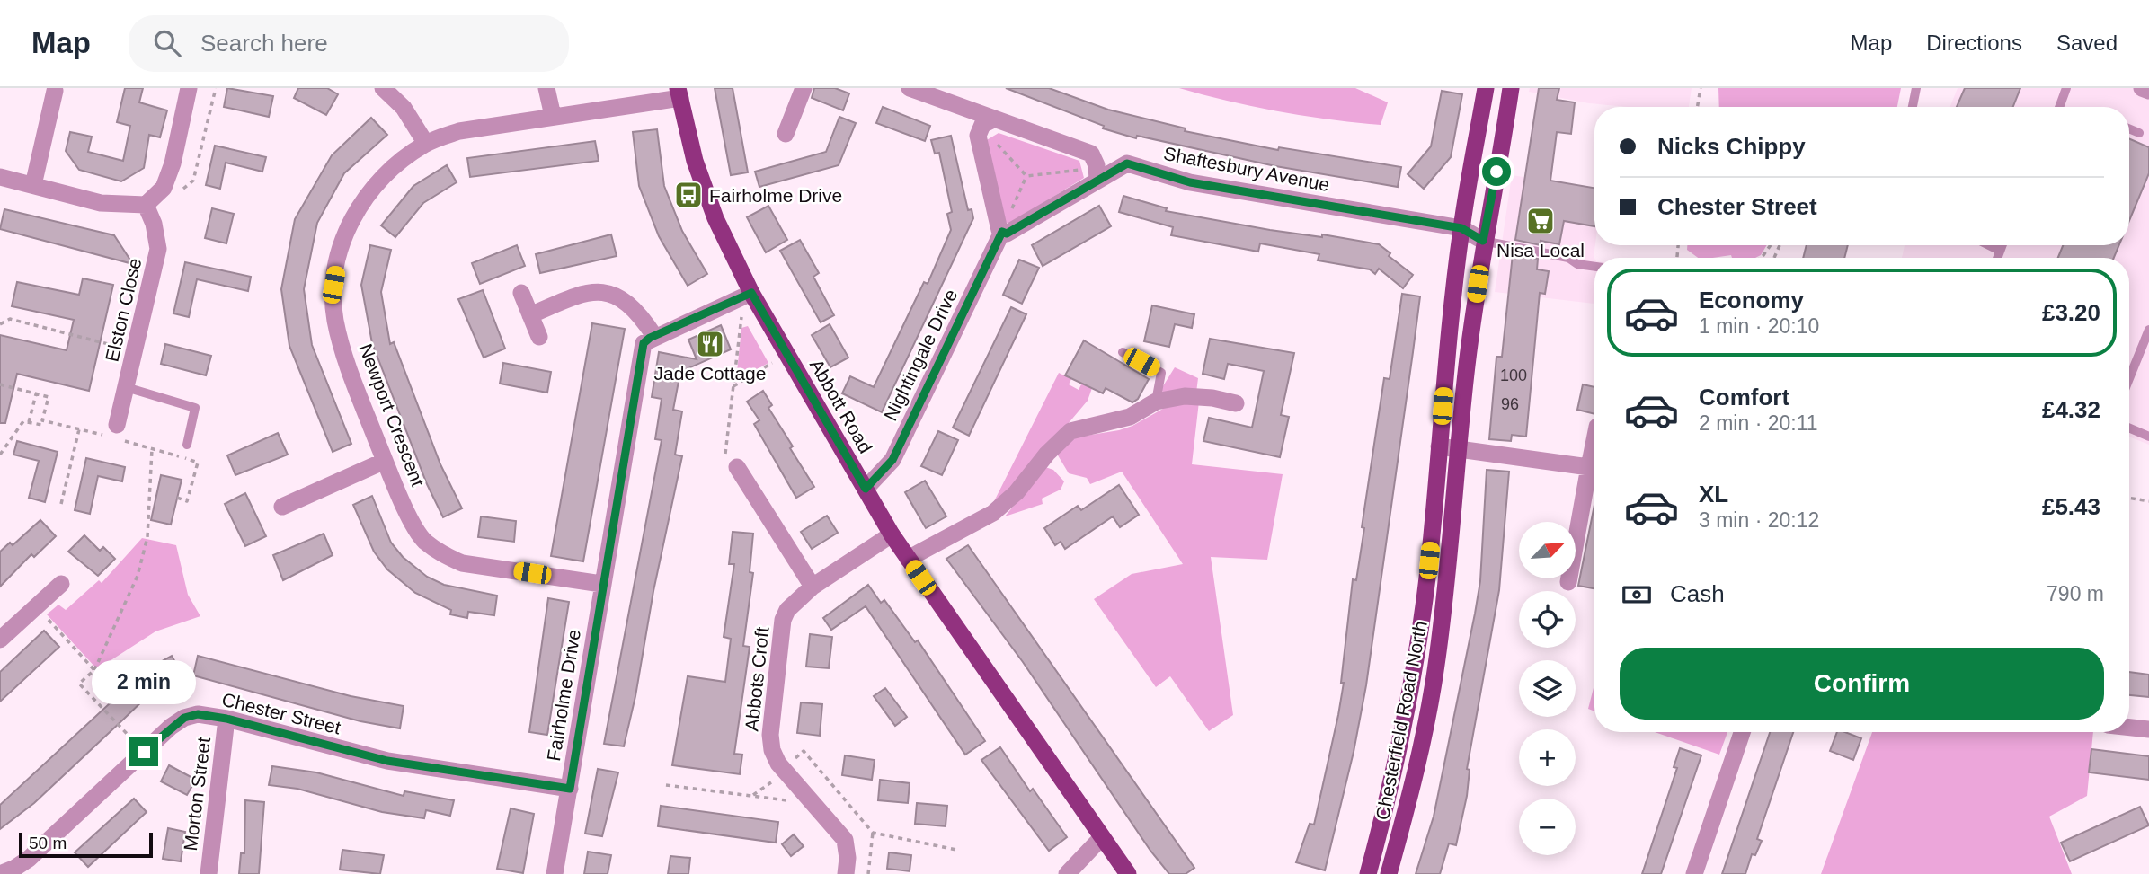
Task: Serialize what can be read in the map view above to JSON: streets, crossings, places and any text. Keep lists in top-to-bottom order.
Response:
{
  "streets": {
    "main road": ["Abbott Road", "Chesterfield Road North"],
    "street": [
      "Shaftesbury Avenue",
      "Elston Close",
      "Nightingale Drive",
      "Newport Crescent",
      "Abbots Croft",
      "Fairholme Drive",
      "Chester Street",
      "Morton Street"
    ]
  },
  "crossings": [
    ["Shaftesbury Avenue", "Nightingale Drive"],
    ["Shaftesbury Avenue", "Chesterfield Road North"],
    ["Nightingale Drive", "Abbott Road"],
    ["Abbott Road", "Newport Crescent"],
    ["Abbott Road", "Abbots Croft"],
    ["Newport Crescent", "Fairholme Drive"],
    ["Fairholme Drive", "Chester Street"],
    ["Chester Street", "Morton Street"]
  ],
  "places": {
    "bus stop": ["Fairholme Drive"],
    "supermarket": ["Nisa Local"],
    "restaurant": ["Jade Cottage"]
  },
  "house_numbers": ["100", "96"],
  "scale_bar": "50 m",
  "north": "top right",
  "page": {
    "header": "Map",
    "search": "Search here",
    "nav": ["Map", "Directions", "Saved"],
    "banner": ["Nicks Chippy", "Chester Street"],
    "list": [
      {
        "name": "Economy",
        "note": "1 min · 20:10",
        "value": "£3.20"
      },
      {
        "name": "Comfort",
        "note": "2 min · 20:11",
        "value": "£4.32"
      },
      {
        "name": "XL",
        "note": "3 min · 20:12",
        "value": "£5.43"
      }
    ],
    "map_buttons": ["+", "−"],
    "pay": ["Cash", "790 m"],
    "buttons": "Confirm",
    "bubble": "2 min",
    "scale": "50 m"
  }
}
